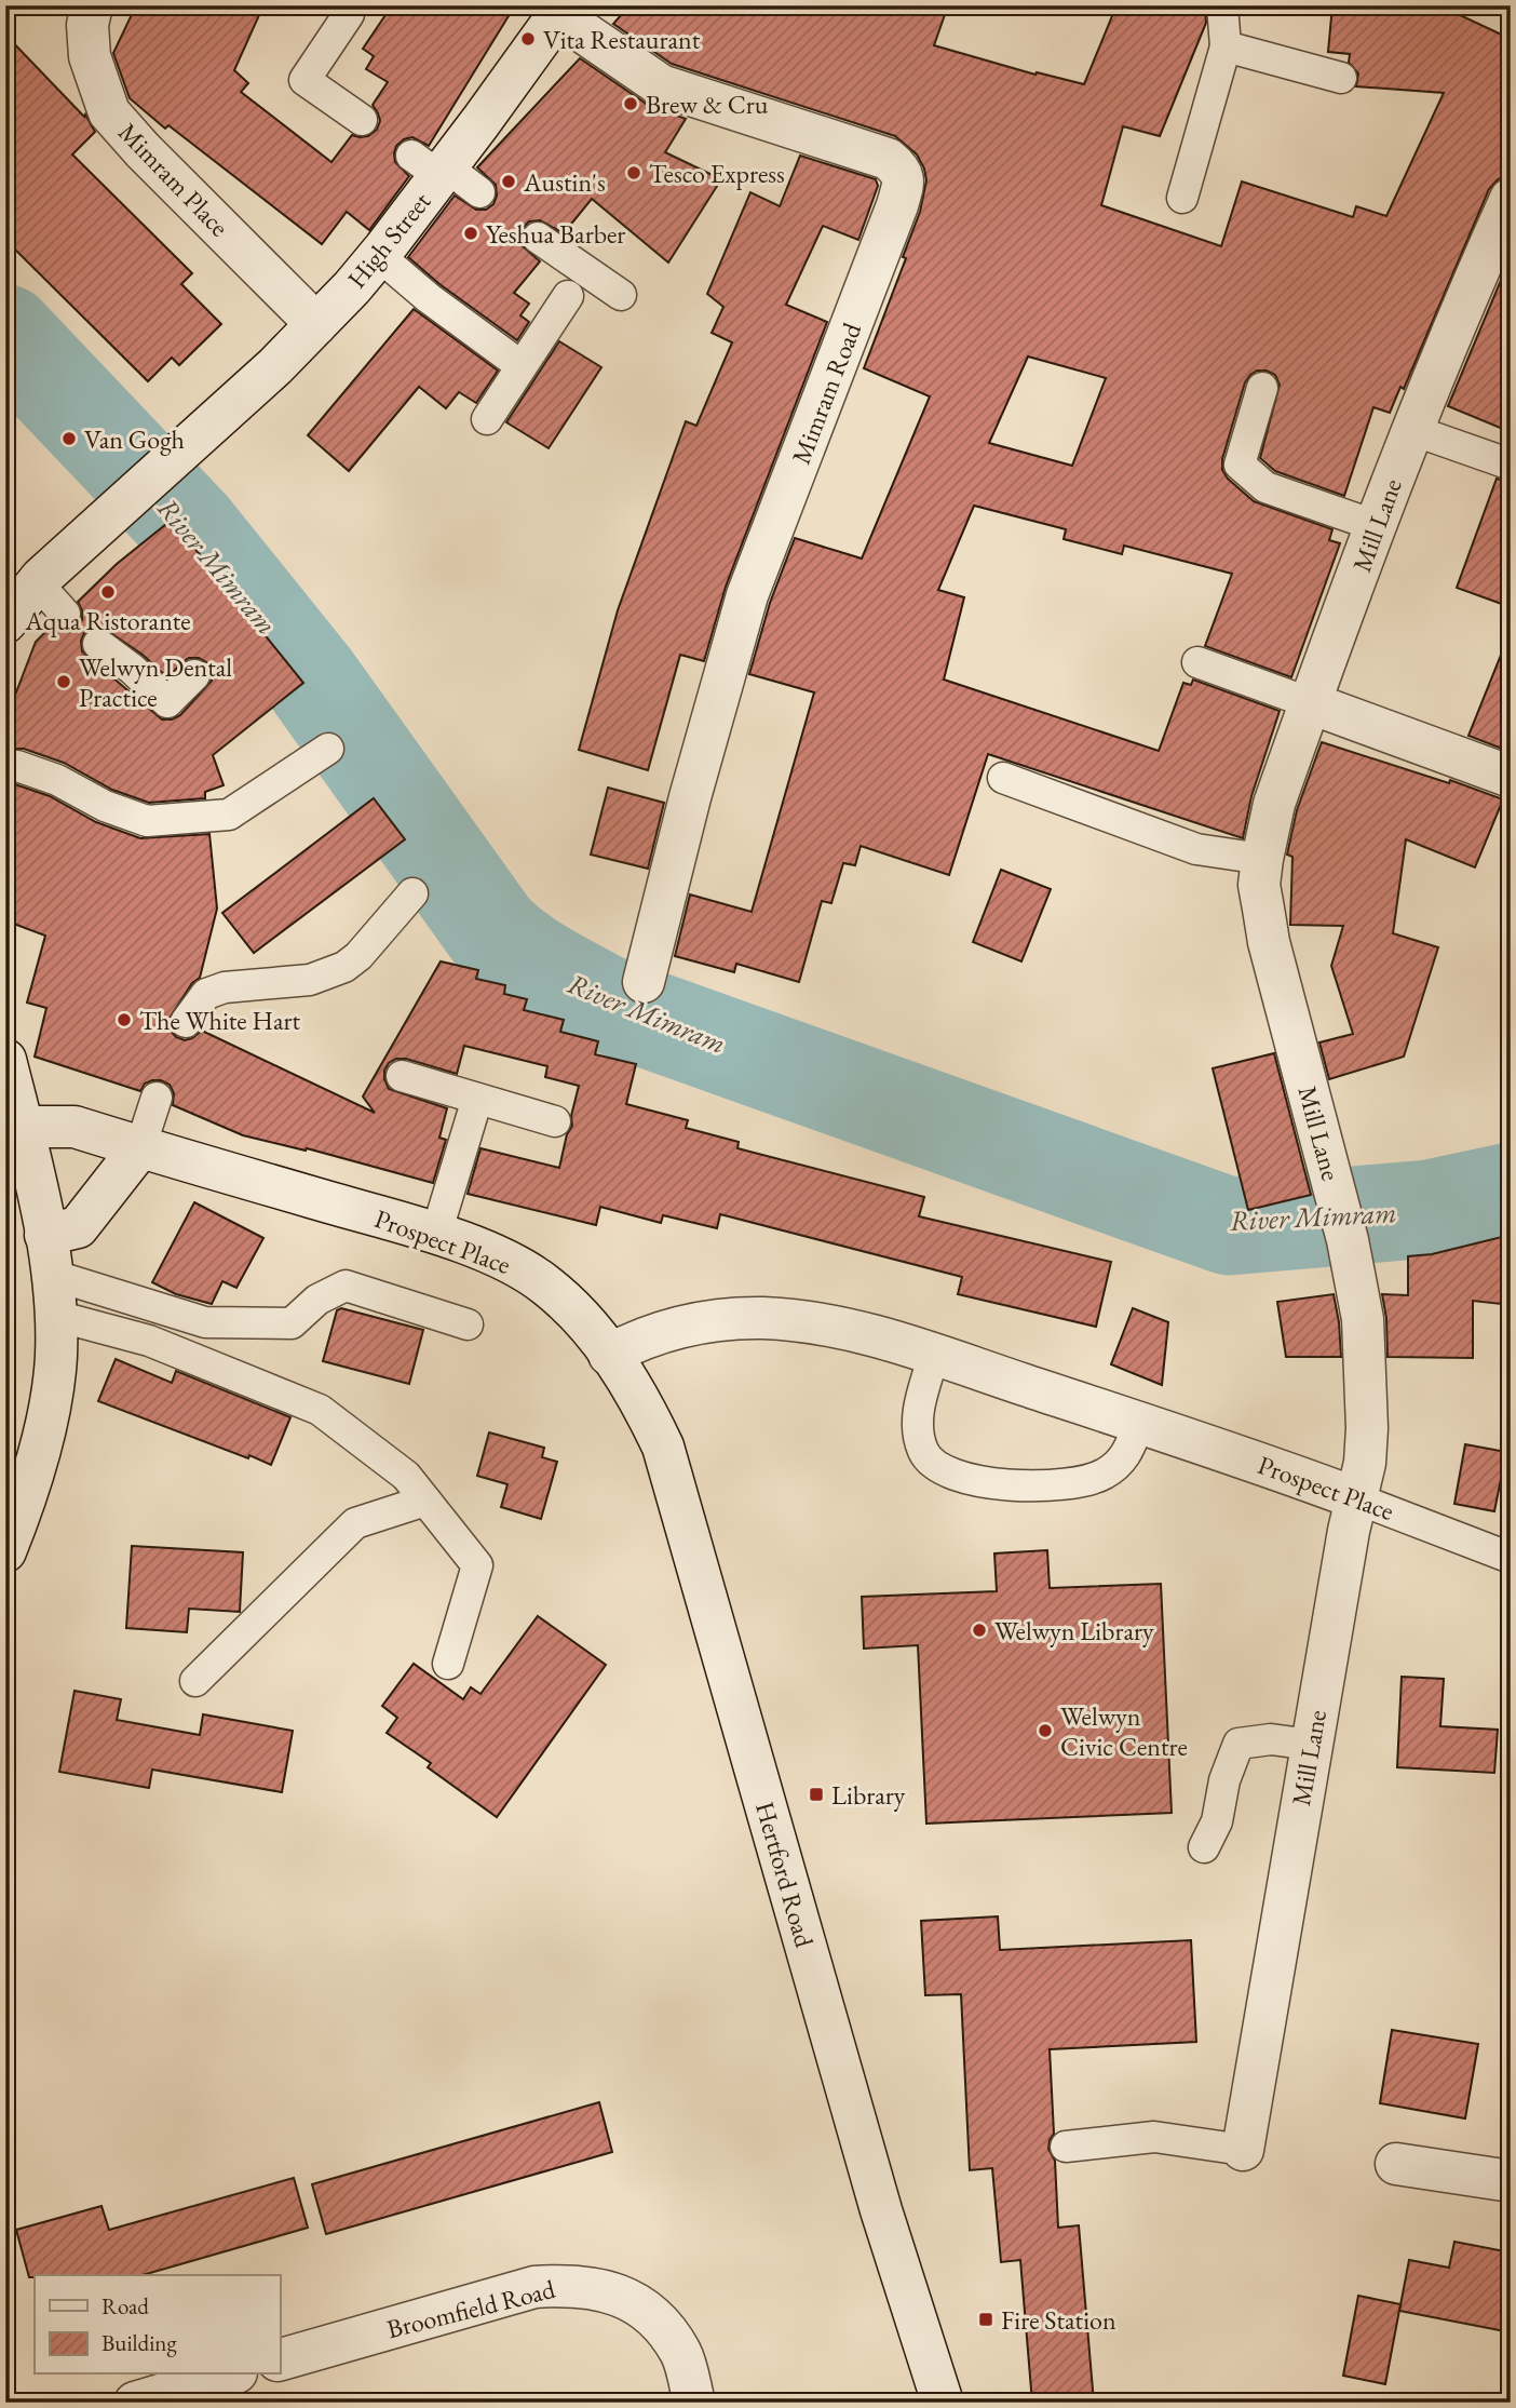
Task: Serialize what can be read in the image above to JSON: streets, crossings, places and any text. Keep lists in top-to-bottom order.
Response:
{
  "streets": {
    "street": [
      "Mimram Place",
      "High Street",
      "Mimram Road",
      "Mill Lane",
      "Prospect Place",
      "Hertford Road",
      "Broomfield Road"
    ]
  },
  "crossings": [
    ["Mimram Place", "High Street"],
    ["High Street", "Mimram Road"],
    ["Mill Lane", "Prospect Place"],
    ["Prospect Place", "Hertford Road"]
  ],
  "water": ["River Mimram"],
  "places": {
    "other": [
      "Vita Restaurant",
      "Brew & Cru",
      "Tesco Express",
      "Austin's",
      "Yeshua Barber",
      "Van Gogh",
      "Aqua Ristorante",
      "Welwyn Dental Practice",
      "The White Hart",
      "Welwyn Library",
      "Welwyn Civic Centre"
    ],
    "transit": ["Library", "Fire Station"]
  },
  "legend": ["Road", "Building"]
}
